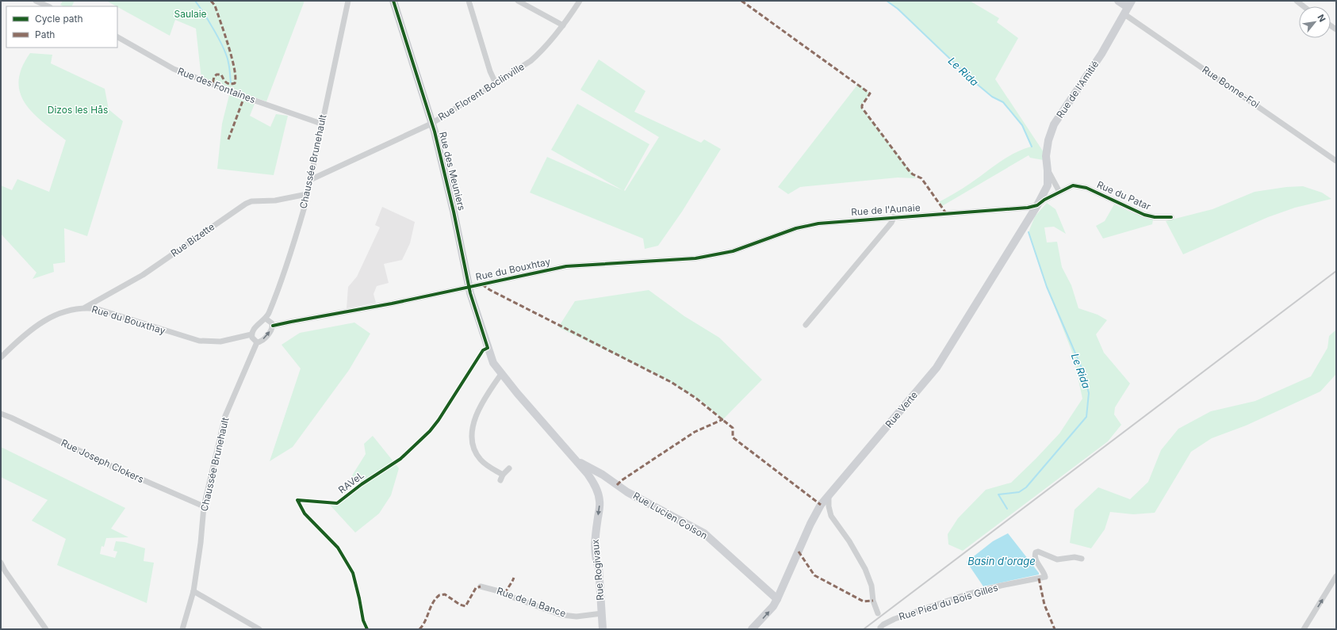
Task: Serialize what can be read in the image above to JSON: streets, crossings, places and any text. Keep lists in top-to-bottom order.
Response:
{
  "streets": {
    "street": [
      "Rue des Fontaines",
      "Rue Bonne-Foi",
      "Rue de l'Amitié",
      "Rue Florent Boclinville",
      "Chaussée Brunehault",
      "Rue des Meuniers",
      "Rue du Patar",
      "Rue de l'Aunaie",
      "Rue Bizette",
      "Rue du Bouxhtay",
      "Rue du Bouxthay",
      "Rue Verte",
      "Rue Joseph Clokers",
      "Rue Lucien Colson",
      "Rue Rogivaux",
      "Rue de la Bance",
      "Rue Pied du Bois Gilles"
    ],
    "cycle path": ["RAVeL"]
  },
  "crossings": [
    ["Rue des Fontaines", "Chaussée Brunehault"],
    ["Rue Bonne-Foi", "Rue de l'Amitié"],
    ["Rue de l'Amitié", "Rue Verte"],
    ["Rue Florent Boclinville", "Chaussée Brunehault"],
    ["Rue Florent Boclinville", "Rue des Meuniers"],
    ["Chaussée Brunehault", "Rue Bizette"],
    ["Chaussée Brunehault", "Rue du Bouxhtay"],
    ["Chaussée Brunehault", "Rue du Bouxthay"],
    ["Chaussée Brunehault", "Rue Joseph Clokers"],
    ["Rue des Meuniers", "Rue du Bouxhtay"],
    ["Rue des Meuniers", "Rue Rogivaux"],
    ["Rue du Patar", "Rue de l'Aunaie"],
    ["Rue du Patar", "Rue Verte"],
    ["Rue de l'Aunaie", "Rue du Bouxhtay"],
    ["Rue de l'Aunaie", "Rue Verte"],
    ["Rue Bizette", "Rue du Bouxthay"],
    ["Rue Verte", "Rue Lucien Colson"],
    ["Rue Rogivaux", "Rue de la Bance"]
  ],
  "one_way": ["Rue Rogivaux"],
  "water": ["Le Rida", "Basin d'orage"],
  "parks": ["Saulaie", "Dizos les Hås"],
  "legend": ["Cycle path", "Path"],
  "north": "top right"
}
